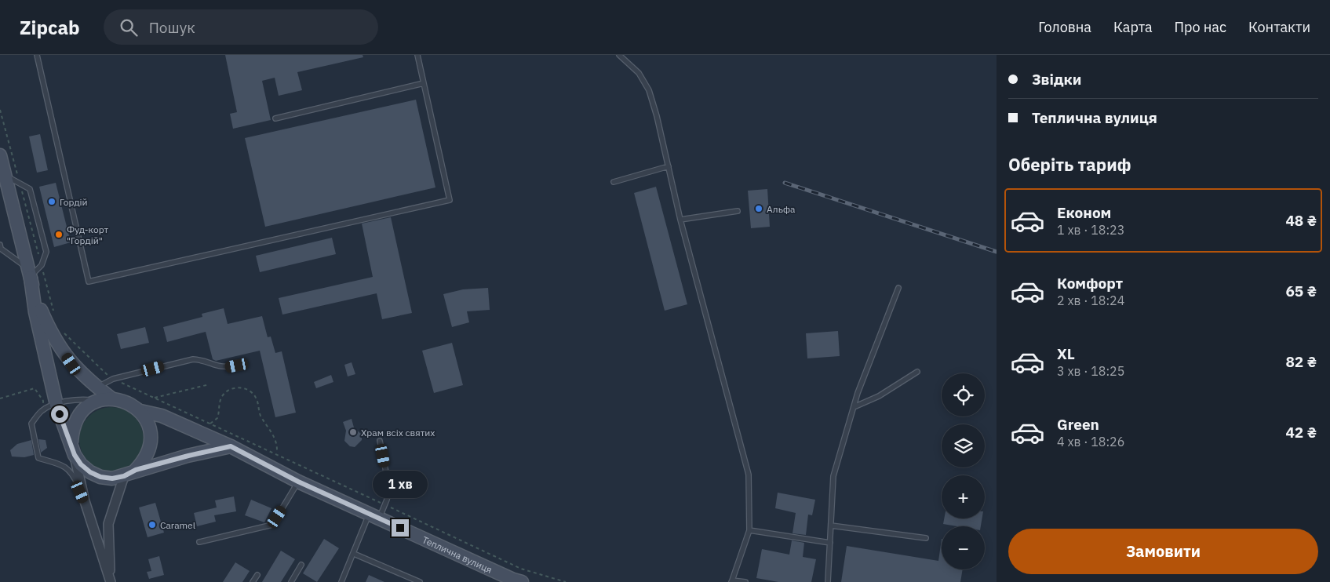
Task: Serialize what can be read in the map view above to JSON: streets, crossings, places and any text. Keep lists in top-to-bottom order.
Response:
{
  "streets": {
    "main road": ["Теплична вулиця"]
  },
  "places": [
    "Гордій",
    "Альфа",
    "Фуд-корт \"Гордій\"",
    "Храм всіх святих",
    "Caramel"
  ],
  "page": {
    "header": "Zipcab",
    "search": "Пошук",
    "nav": [
      "Головна",
      "Карта",
      "Про нас",
      "Контакти"
    ],
    "banner": ["Звідки", "Теплична вулиця"],
    "heading": "Оберіть тариф",
    "list": [
      {
        "name": "Економ",
        "note": "1 хв · 18:23",
        "value": "48 ₴"
      },
      {
        "name": "Комфорт",
        "note": "2 хв · 18:24",
        "value": "65 ₴"
      },
      {
        "name": "XL",
        "note": "3 хв · 18:25",
        "value": "82 ₴"
      },
      {
        "name": "Green",
        "note": "4 хв · 18:26",
        "value": "42 ₴"
      }
    ],
    "map_buttons": ["+", "−"],
    "bubble": "1 хв",
    "buttons": "Замовити"
  }
}
